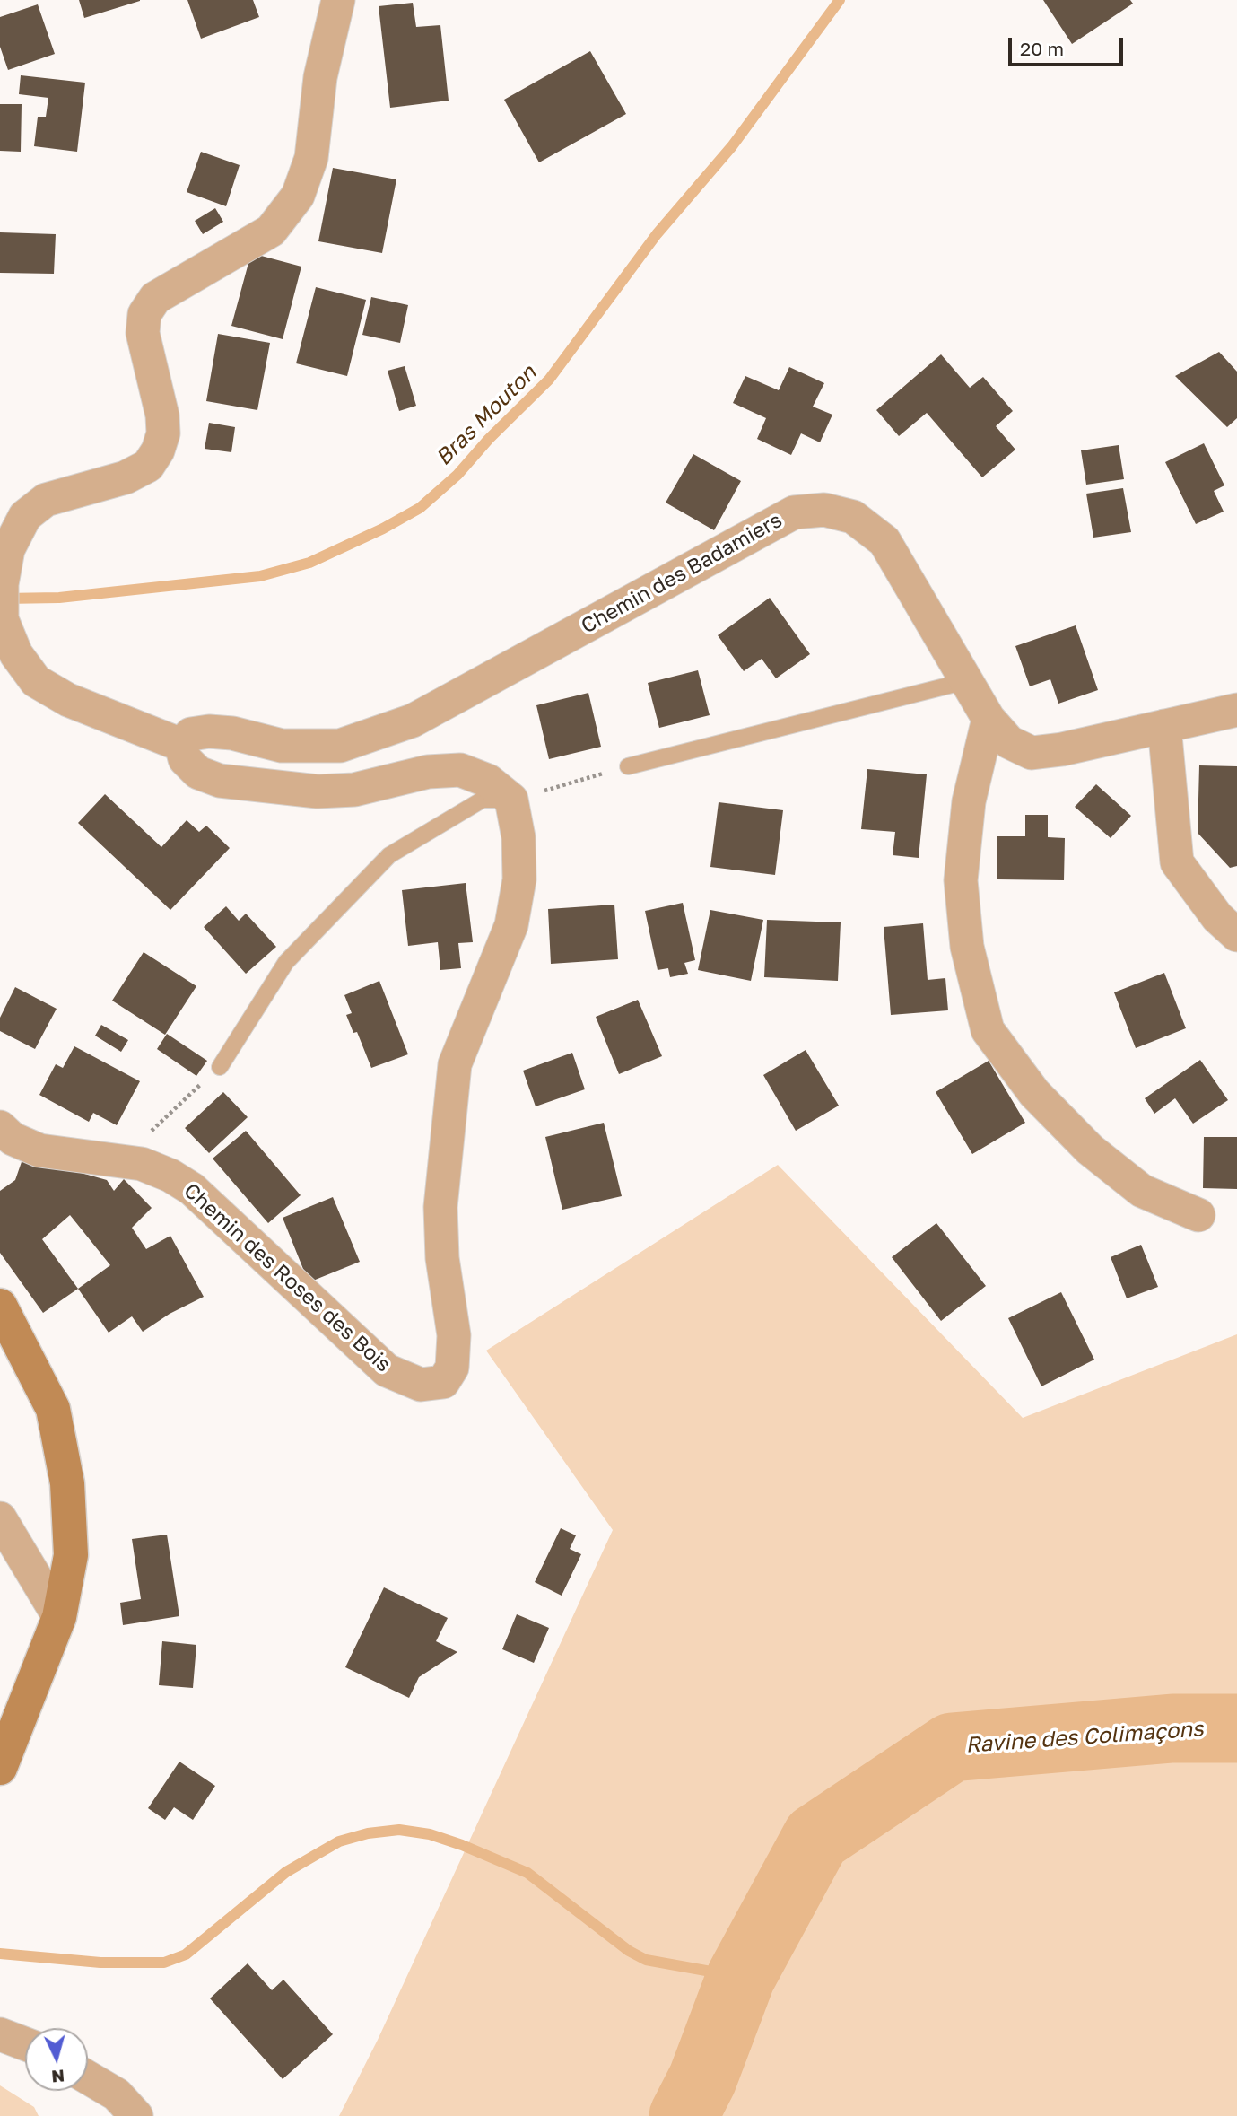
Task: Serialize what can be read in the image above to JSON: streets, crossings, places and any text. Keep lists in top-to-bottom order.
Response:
{
  "streets": {
    "street": ["Chemin des Badamiers", "Chemin des Roses des Bois"]
  },
  "water": ["Bras Mouton", "Ravine des Colimaçons"],
  "scale_bar": "20 m",
  "north": "bottom"
}
